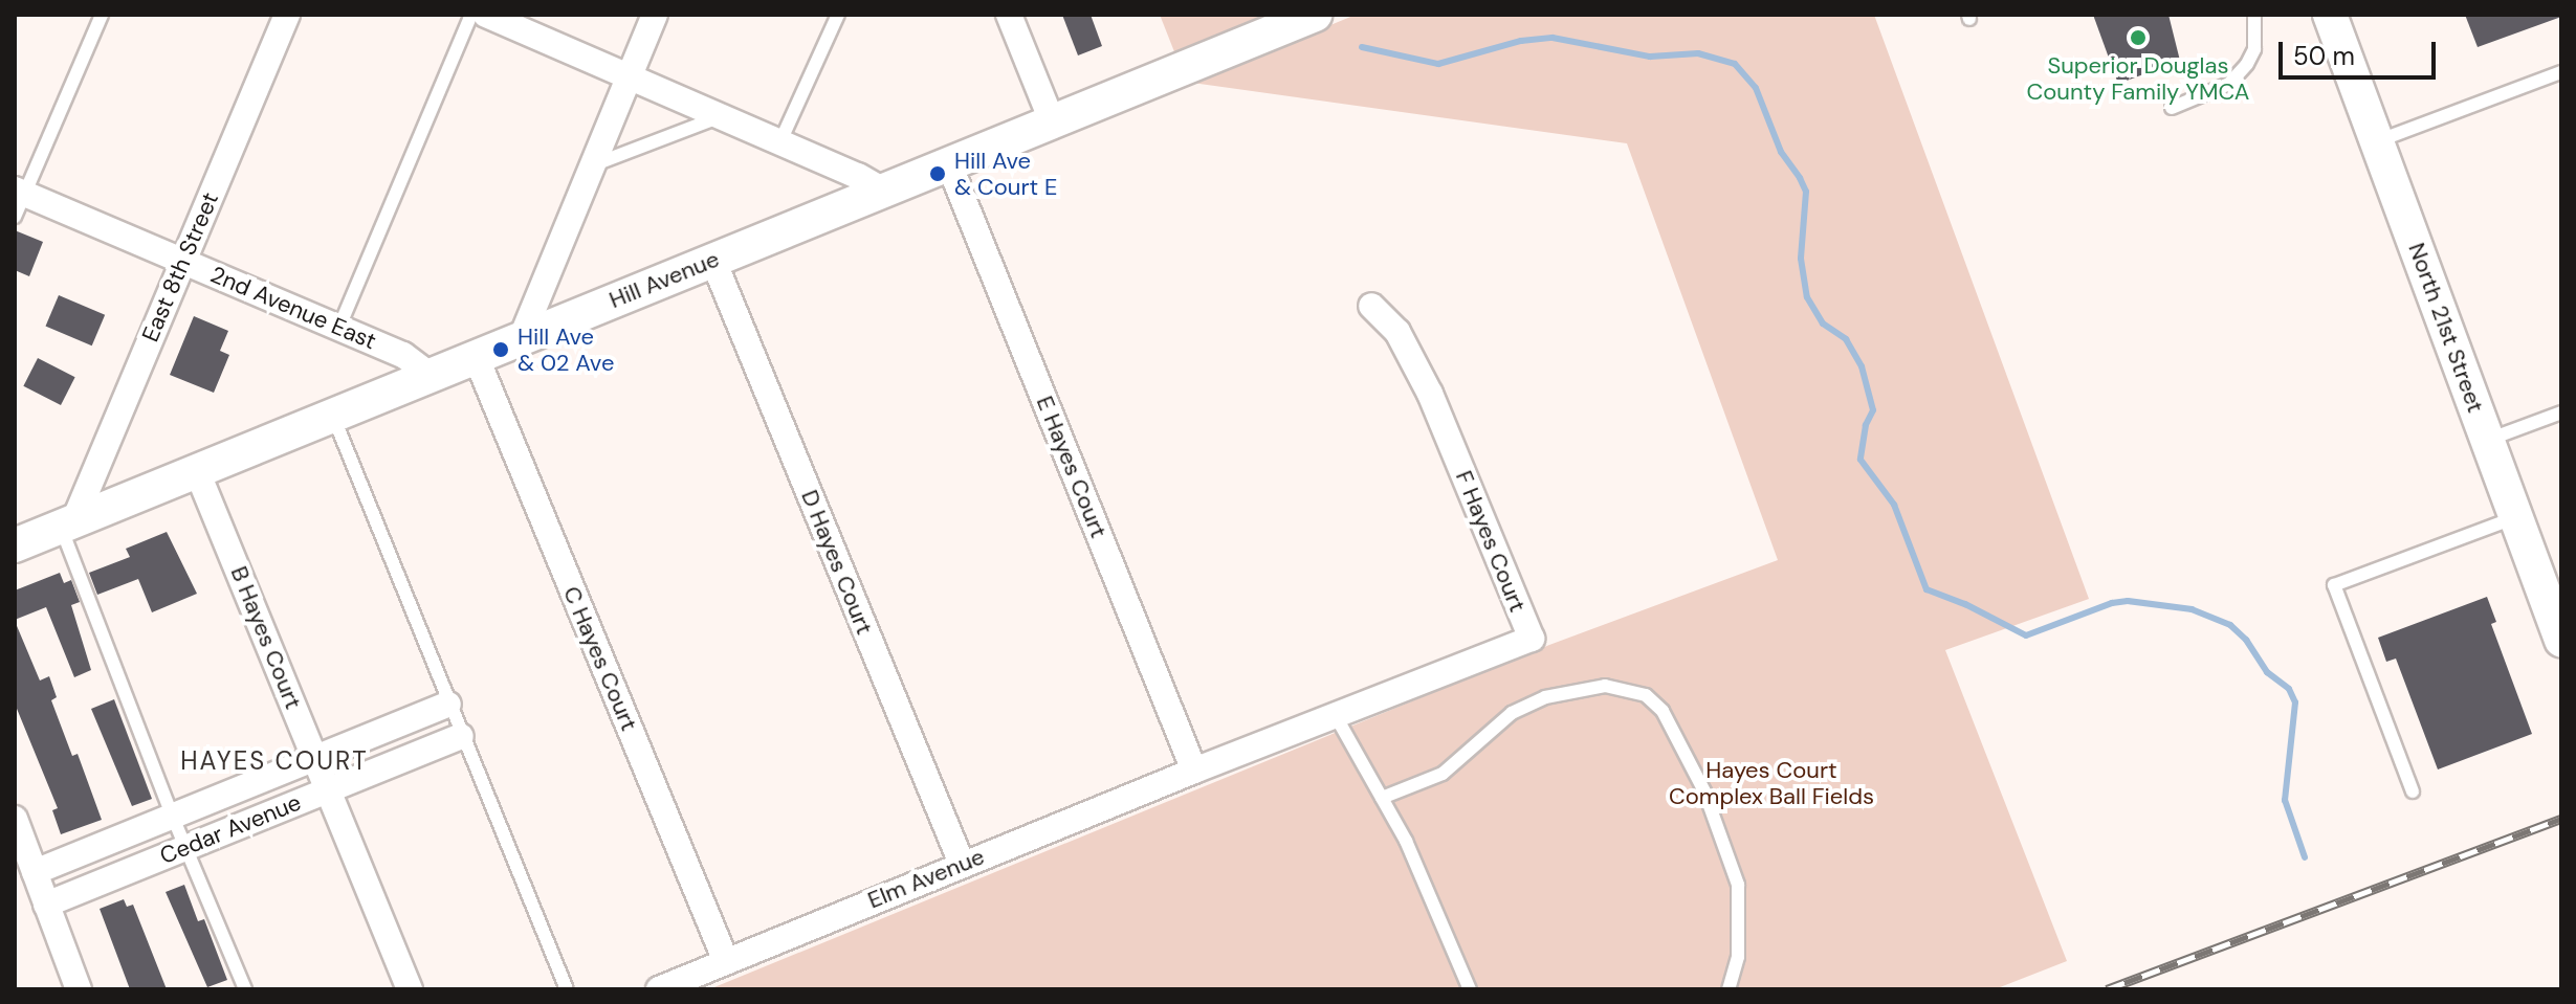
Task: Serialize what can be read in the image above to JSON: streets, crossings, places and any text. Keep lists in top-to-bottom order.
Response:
{
  "streets": {
    "street": [
      "East 8th Street",
      "Hill Avenue",
      "2nd Avenue East",
      "North 21st Street",
      "E Hayes Court",
      "F Hayes Court",
      "D Hayes Court",
      "B Hayes Court",
      "C Hayes Court",
      "Cedar Avenue",
      "Elm Avenue"
    ]
  },
  "crossings": [
    ["East 8th Street", "Hill Avenue"],
    ["East 8th Street", "2nd Avenue East"],
    ["Hill Avenue", "2nd Avenue East"],
    ["Hill Avenue", "E Hayes Court"],
    ["Hill Avenue", "D Hayes Court"],
    ["Hill Avenue", "B Hayes Court"],
    ["Hill Avenue", "C Hayes Court"],
    ["E Hayes Court", "F Hayes Court"],
    ["E Hayes Court", "Elm Avenue"],
    ["F Hayes Court", "Elm Avenue"],
    ["D Hayes Court", "Elm Avenue"],
    ["B Hayes Court", "Cedar Avenue"],
    ["C Hayes Court", "Elm Avenue"]
  ],
  "districts": ["HAYES COURT"],
  "parks": ["Hayes Court Complex Ball Fields"],
  "places": ["Superior Douglas County Family YMCA", "Hill Ave & Court E", "Hill Ave & 02 Ave"],
  "scale_bar": "50 m"
}
